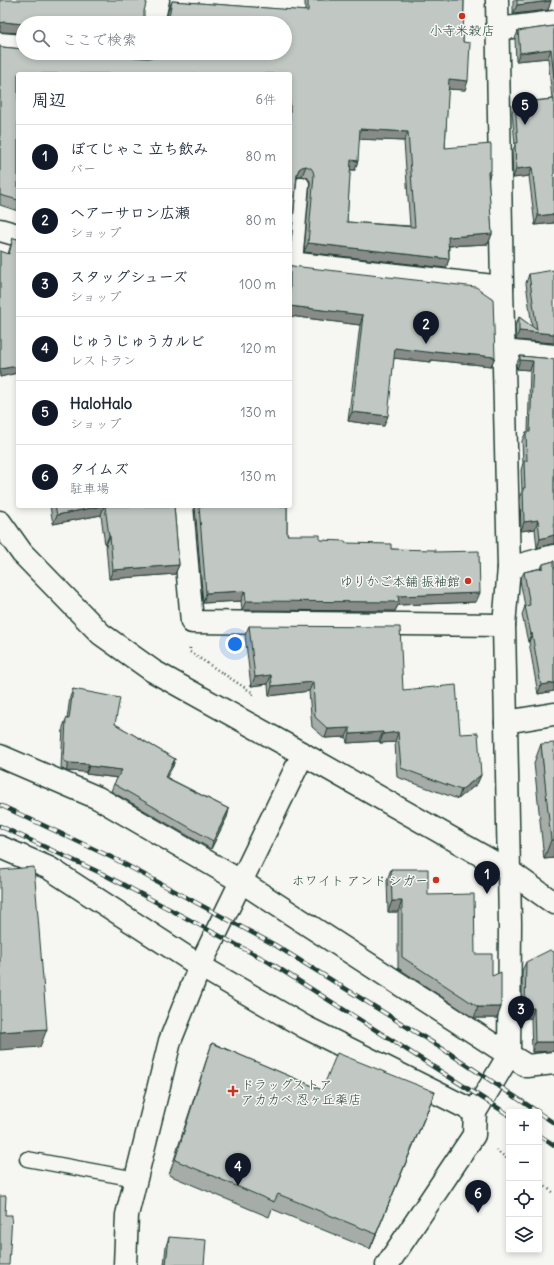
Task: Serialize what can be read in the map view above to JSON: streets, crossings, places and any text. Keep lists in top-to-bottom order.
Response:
{
  "places": {
    "other": ["小寺米穀店", "ゆりかご本舗 振袖館", "ホワイト アンド シガー"],
    "health": ["ドラッグストア アカカベ 忍ヶ丘薬店"]
  },
  "page": {
    "search": "ここで検索",
    "heading": ["周辺", "6件"],
    "pins": [
      "5",
      "2",
      "1",
      "3",
      "4",
      "6"
    ],
    "list": [
      {
        "mark": "1",
        "name": "ぼてじゃこ 立ち飲み",
        "note": "バー",
        "value": "80 m"
      },
      {
        "mark": "2",
        "name": "ヘアーサロン広瀬",
        "note": "ショップ",
        "value": "80 m"
      },
      {
        "mark": "3",
        "name": "スタッグシューズ",
        "note": "ショップ",
        "value": "100 m"
      },
      {
        "mark": "4",
        "name": "じゅうじゅうカルビ",
        "note": "レストラン",
        "value": "120 m"
      },
      {
        "mark": "5",
        "name": "HaloHalo",
        "note": "ショップ",
        "value": "130 m"
      },
      {
        "mark": "6",
        "name": "タイムズ",
        "note": "駐車場",
        "value": "130 m"
      }
    ],
    "map_buttons": ["+", "−"]
  }
}
